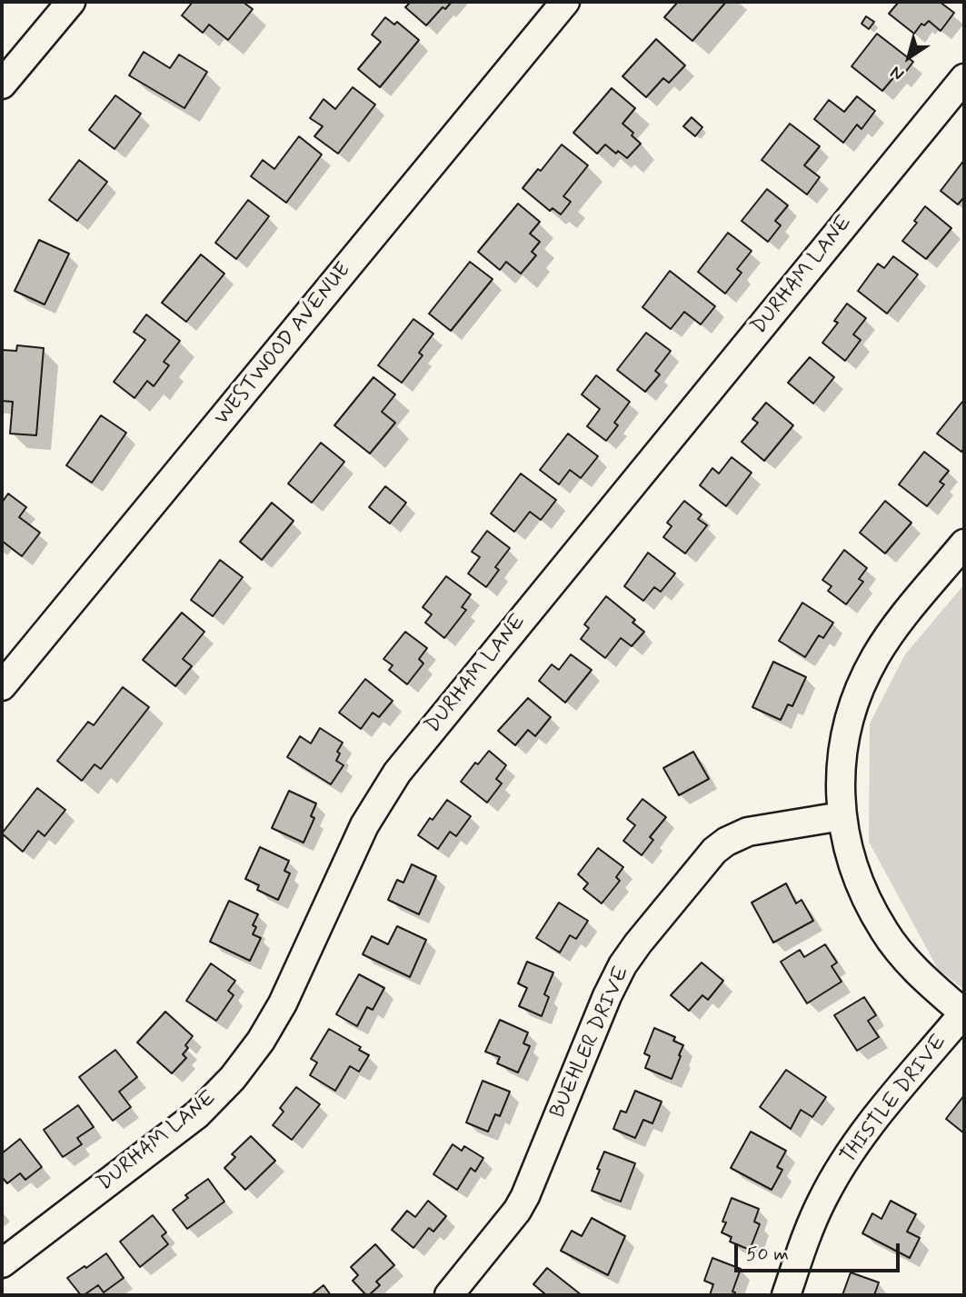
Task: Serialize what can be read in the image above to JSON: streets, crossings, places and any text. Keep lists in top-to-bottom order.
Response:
{
  "streets": {
    "street": [
      "DURHAM LANE",
      "WESTWOOD AVENUE",
      "BUEHLER DRIVE",
      "THISTLE DRIVE"
    ]
  },
  "scale_bar": "50 m",
  "north": "bottom left"
}
